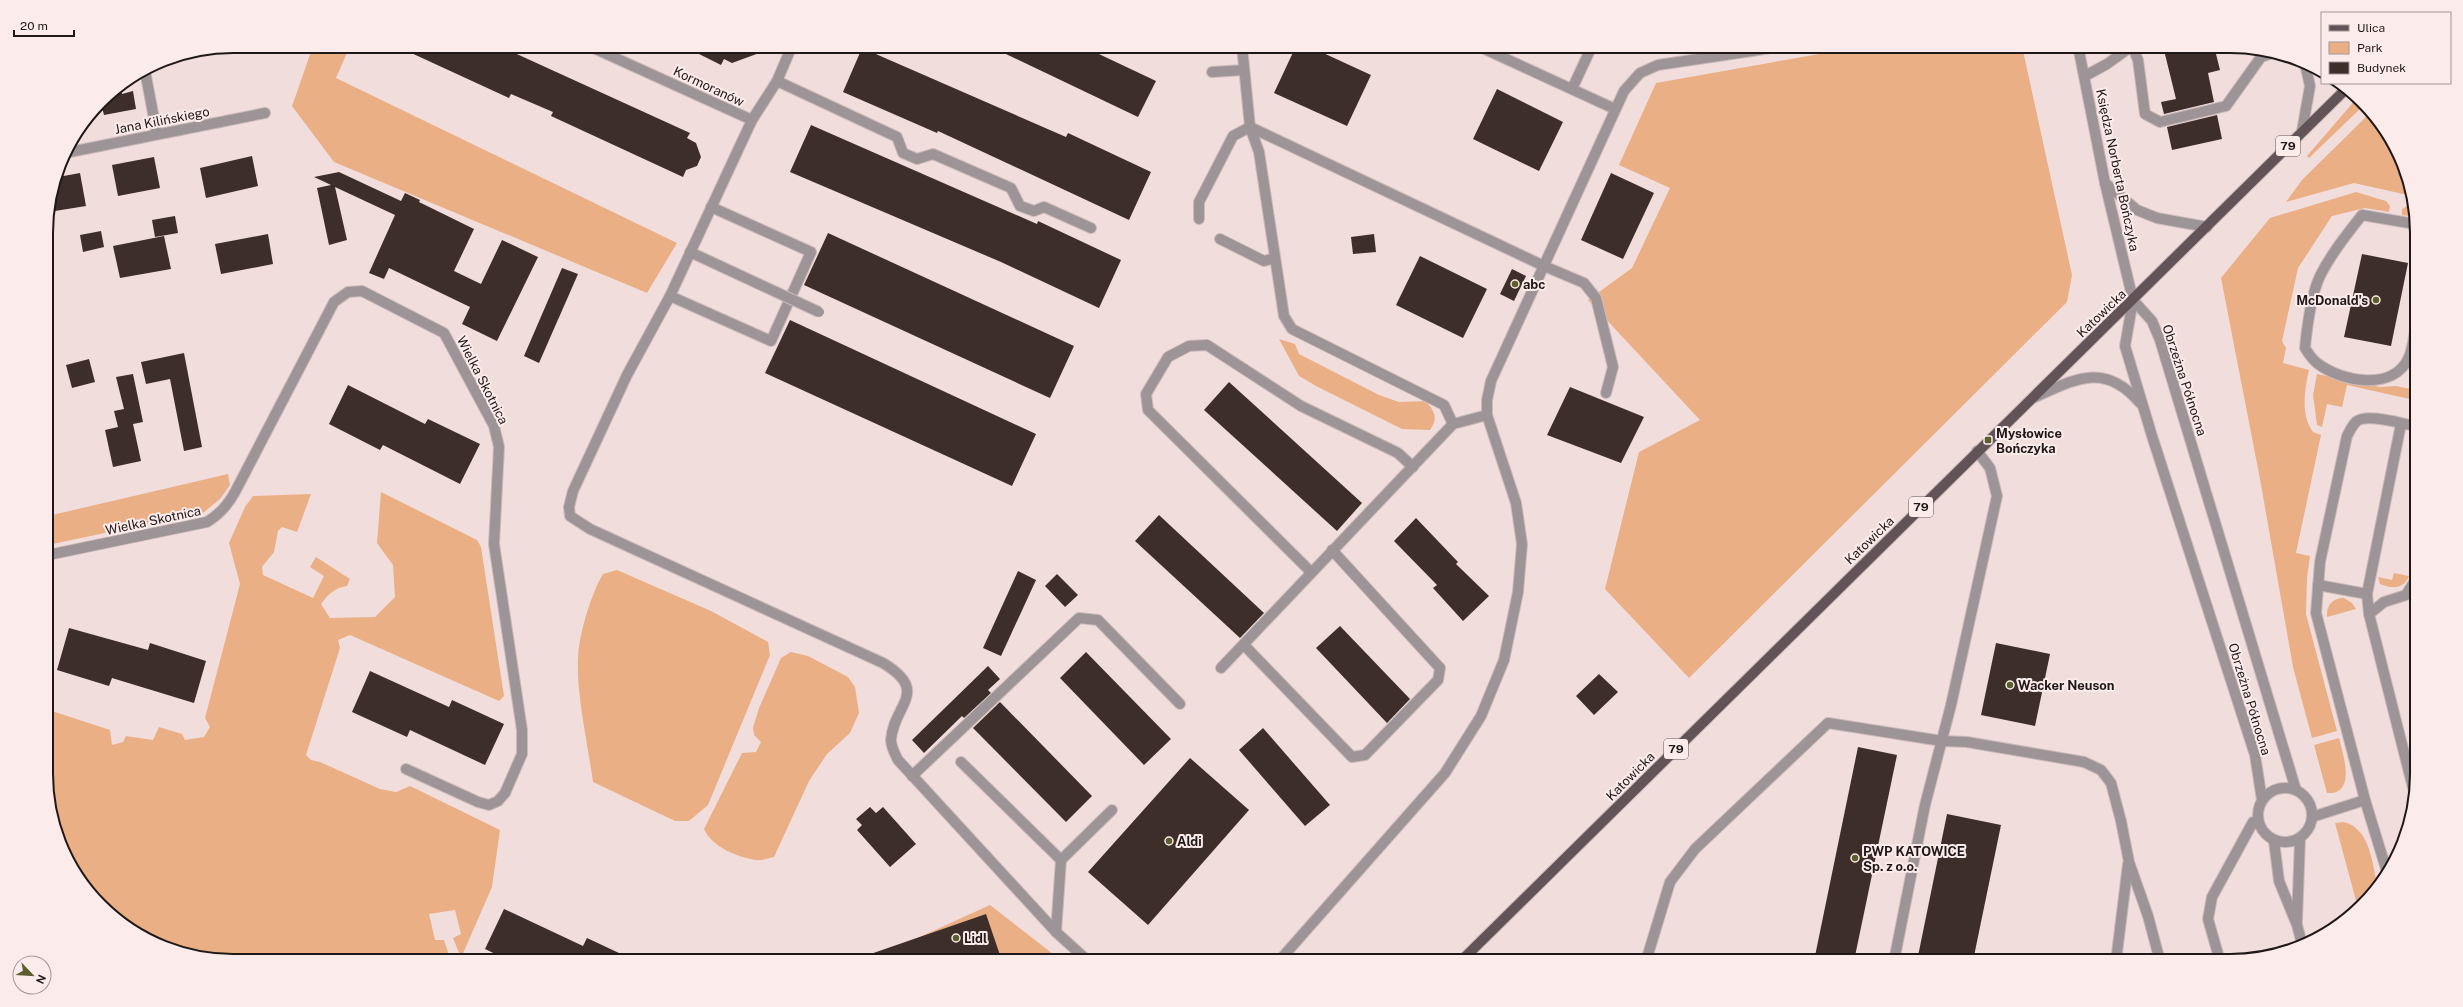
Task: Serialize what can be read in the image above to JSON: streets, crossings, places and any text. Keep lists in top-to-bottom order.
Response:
{
  "streets": {
    "main road": ["79", "Katowicka"],
    "street": [
      "Kormoranów",
      "Jana Kilińskiego",
      "Księdza Norberta Bończyka",
      "Wielka Skotnica",
      "Obrzeżna Północna"
    ]
  },
  "crossings": [
    ["Księdza Norberta Bończyka", "Katowicka"],
    ["Księdza Norberta Bończyka", "Obrzeżna Północna"],
    ["Katowicka", "Obrzeżna Północna"]
  ],
  "places": {
    "other": [
      "abc",
      "McDonald's",
      "Wacker Neuson",
      "Aldi",
      "PWP KATOWICE Sp. z o.o.",
      "Lidl"
    ],
    "transit": ["Mysłowice Bończyka"]
  },
  "legend": ["Ulica", "Park", "Budynek"],
  "scale_bar": "20 m",
  "north": "bottom right"
}
